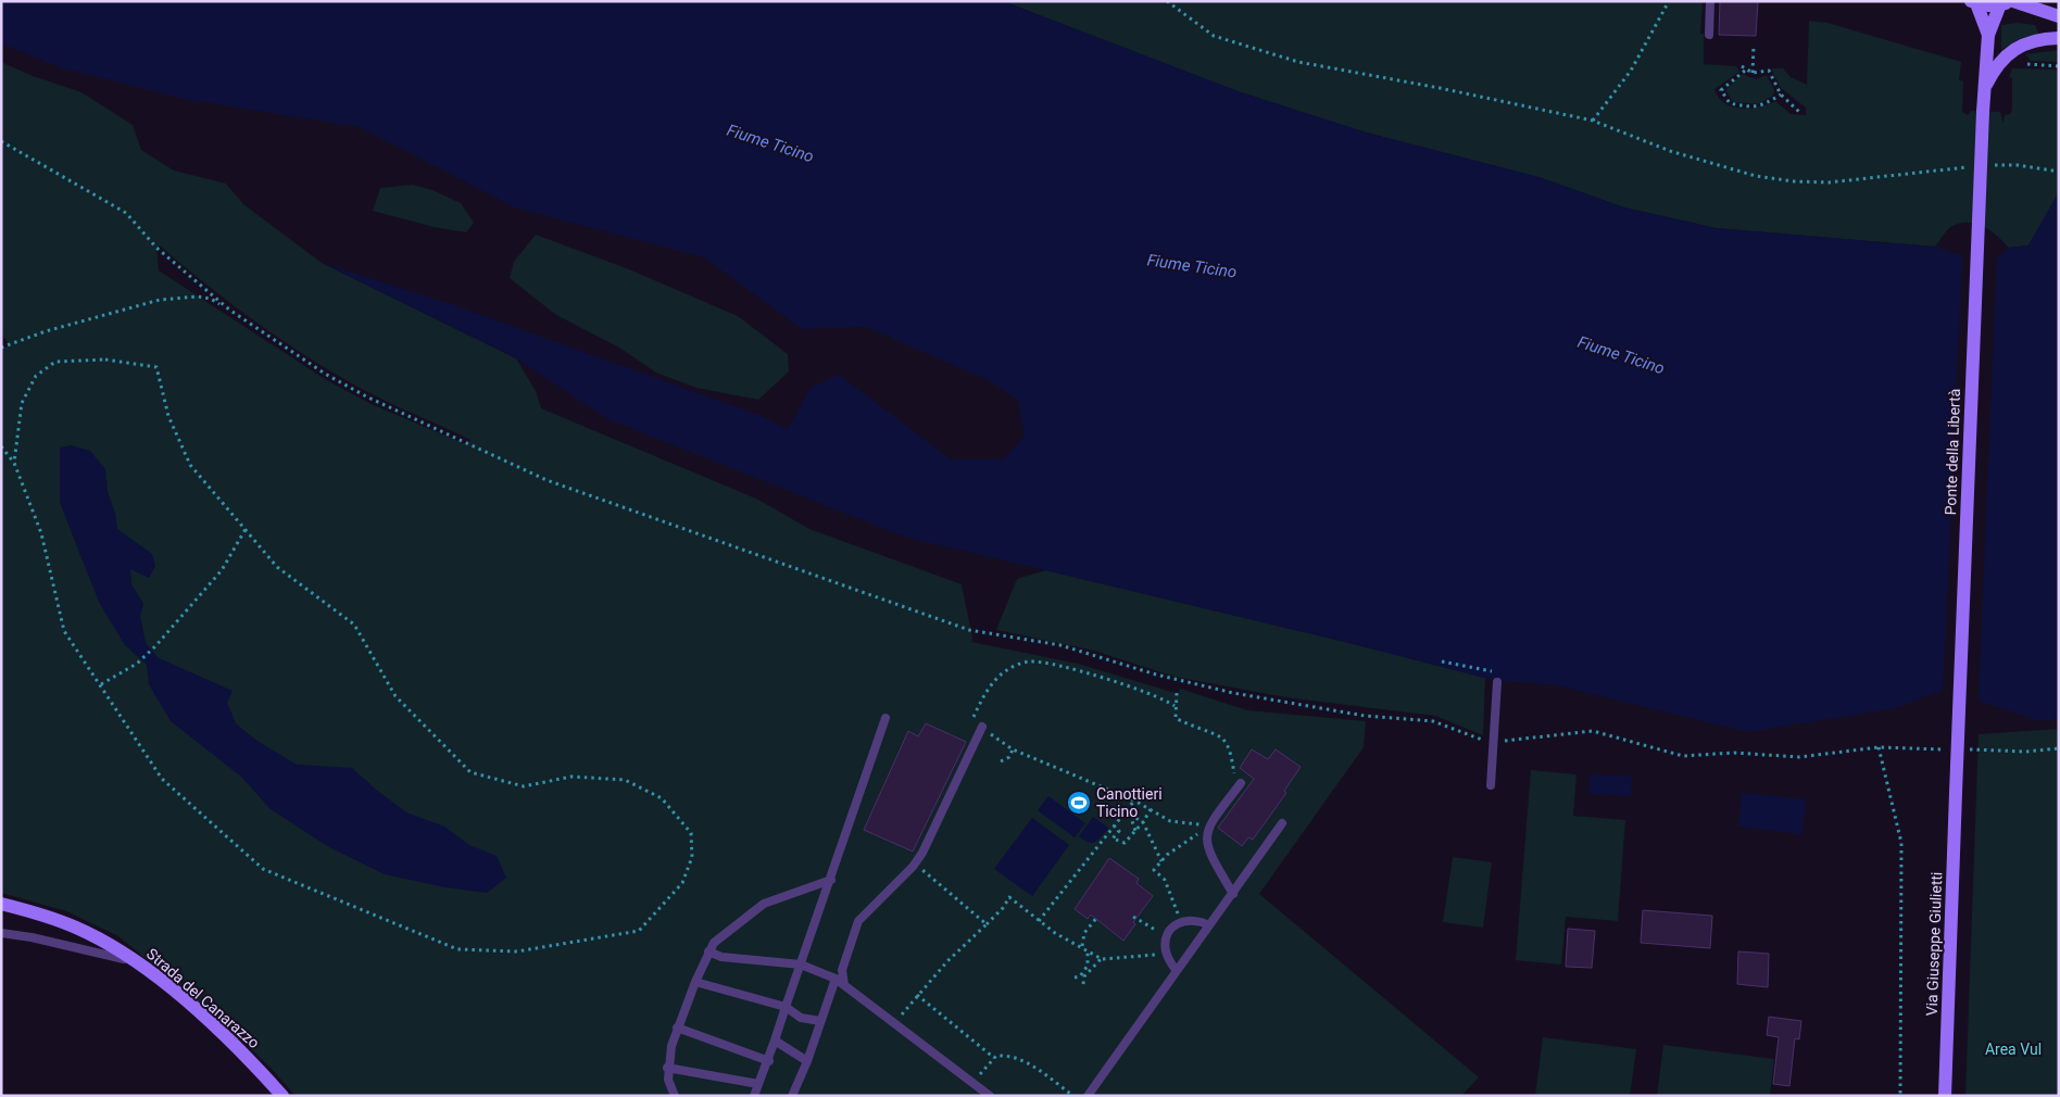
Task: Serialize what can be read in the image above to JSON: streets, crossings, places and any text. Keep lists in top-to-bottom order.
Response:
{
  "streets": {
    "main road": ["Ponte della Libertà", "Via Giuseppe Giulietti", "Strada del Canarazzo"]
  },
  "crossings": [
    ["Ponte della Libertà", "Via Giuseppe Giulietti"]
  ],
  "water": ["Fiume Ticino"],
  "parks": ["Area Vul"],
  "places": {
    "sports": ["Canottieri Ticino"]
  }
}
